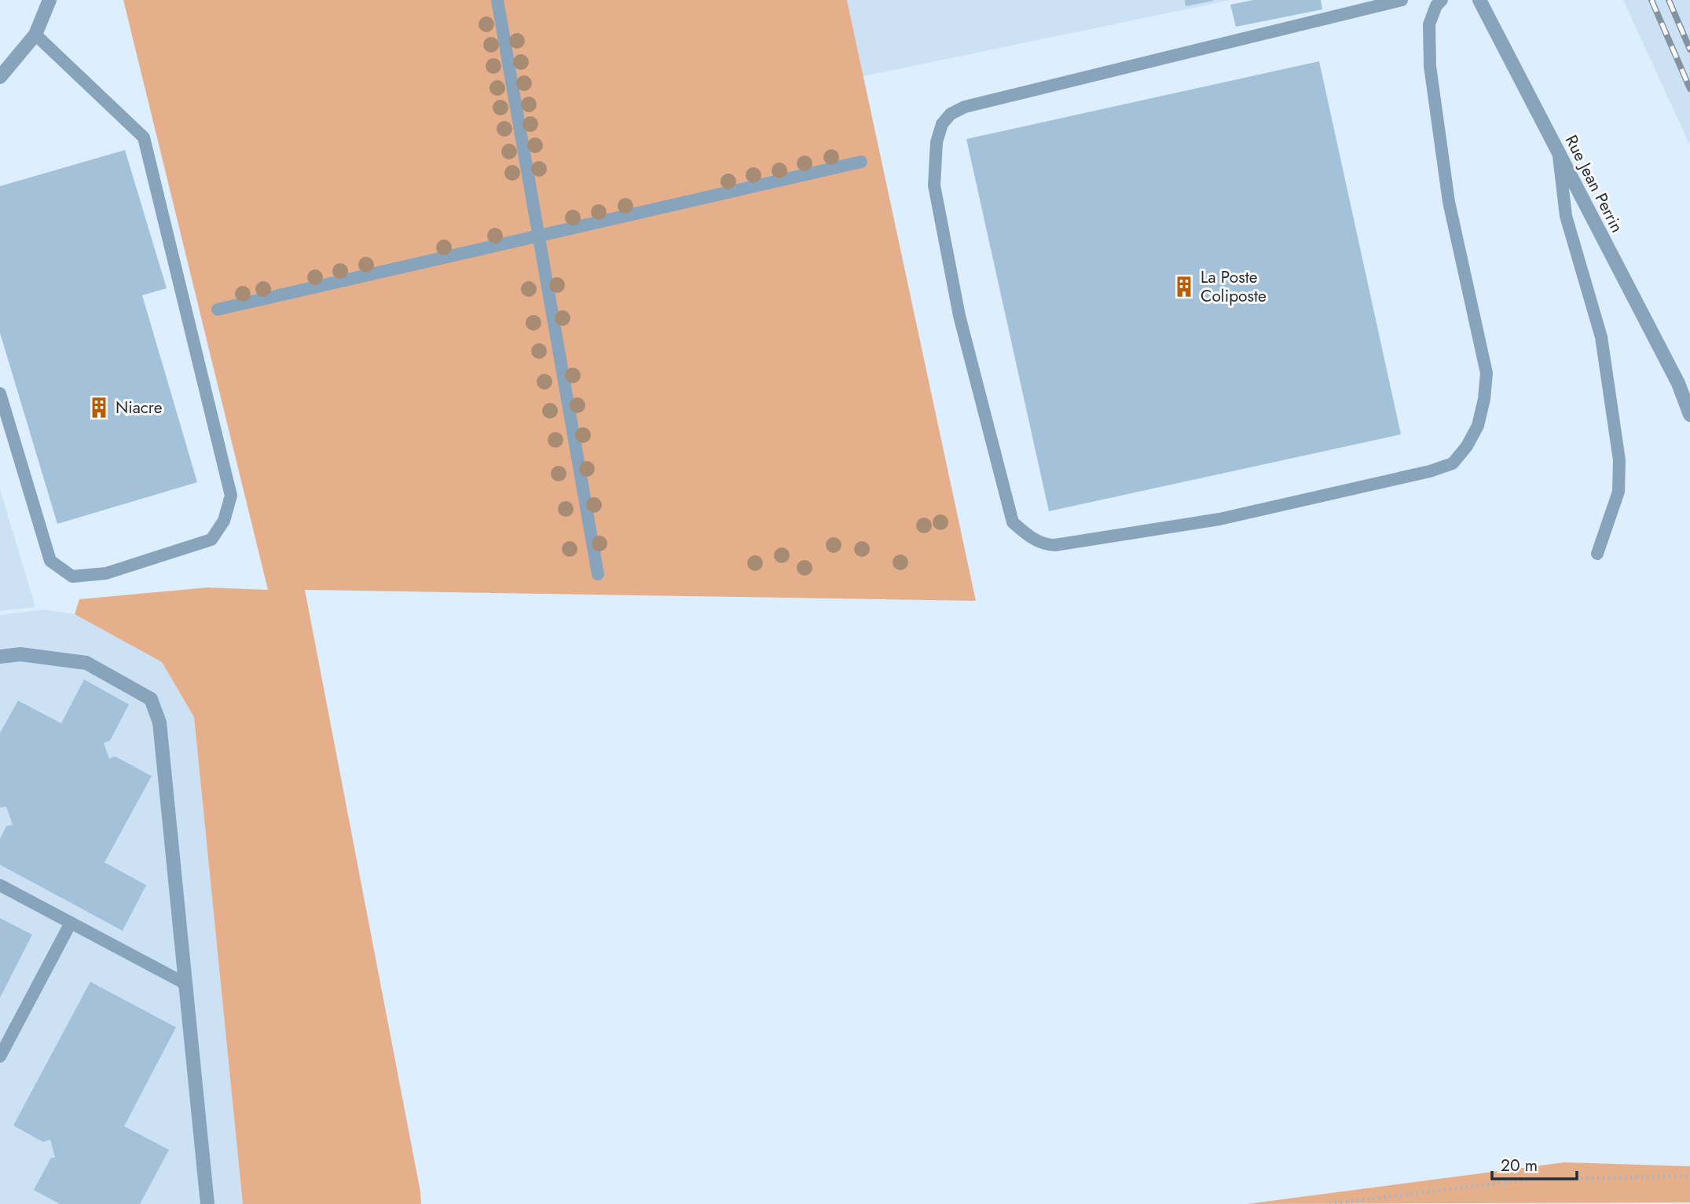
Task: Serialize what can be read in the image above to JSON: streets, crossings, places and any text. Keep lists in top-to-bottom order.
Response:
{
  "streets": {
    "street": ["Rue Jean Perrin"]
  },
  "places": {
    "building": ["La Poste Coliposte", "Niacre"]
  },
  "scale_bar": "20 m"
}
